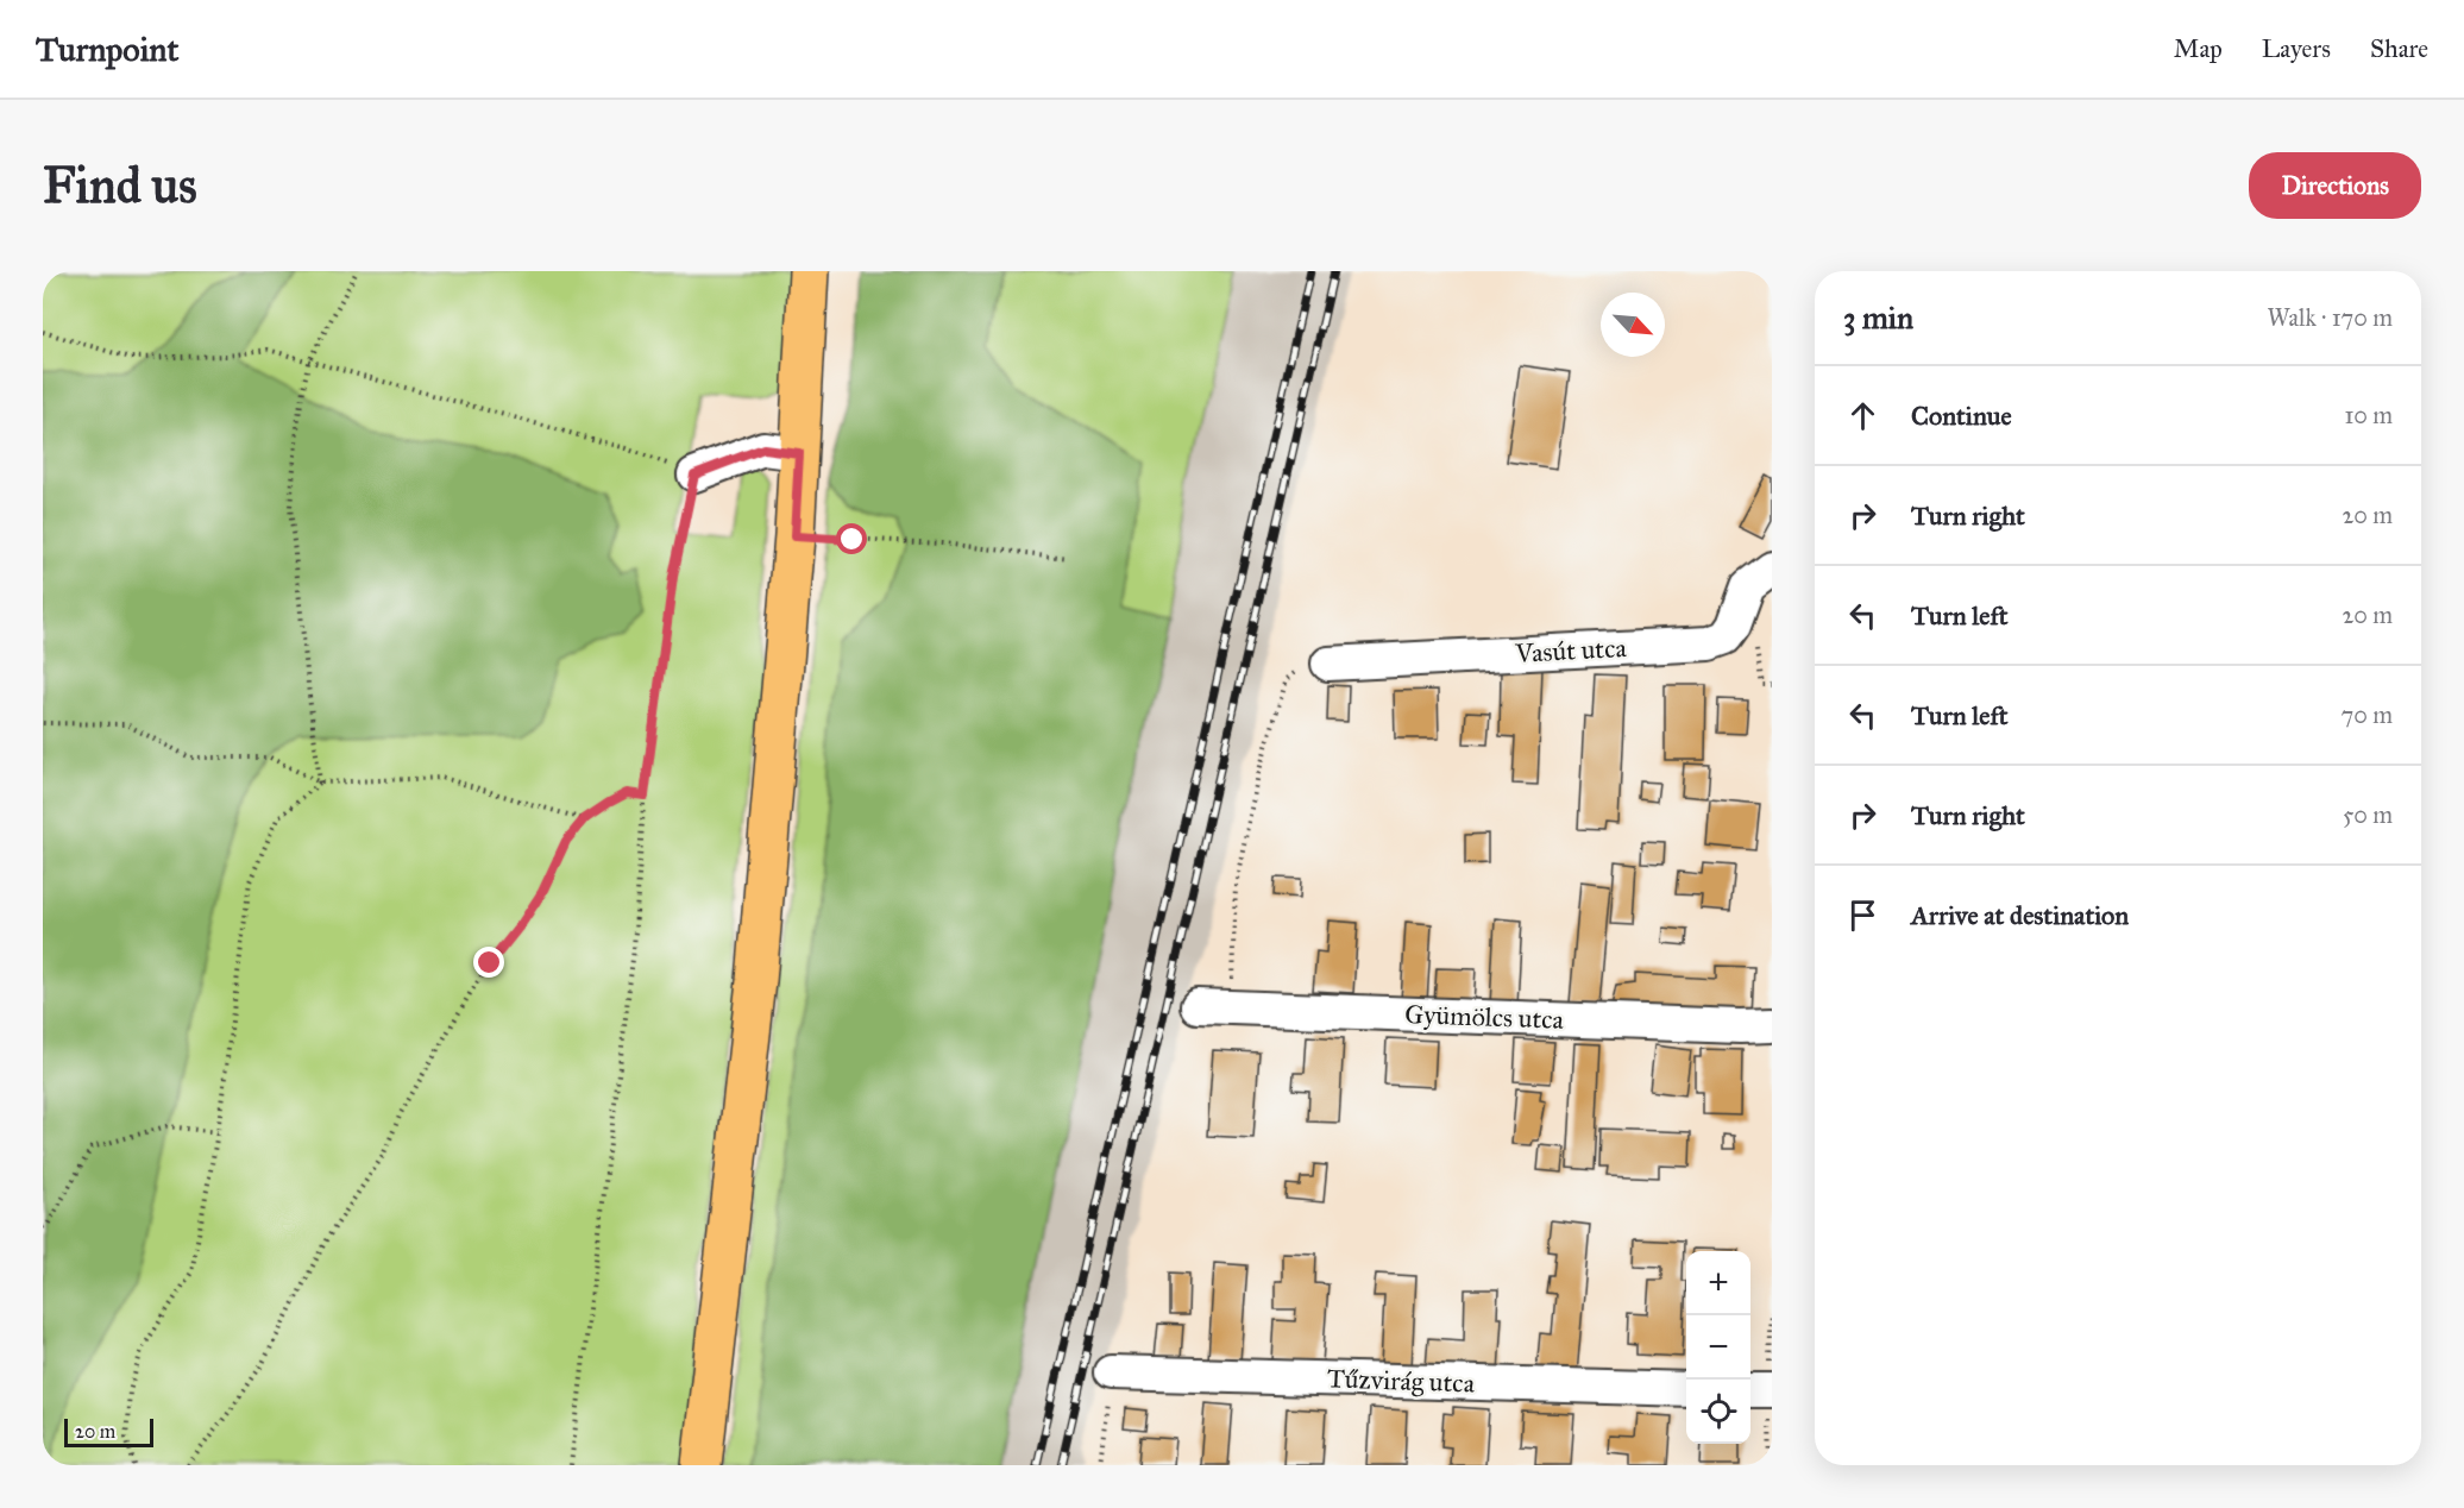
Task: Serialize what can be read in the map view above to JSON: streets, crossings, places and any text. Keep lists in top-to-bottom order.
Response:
{
  "streets": {
    "street": ["Vasút utca", "Gyümölcs utca", "Tűzvirág utca"]
  },
  "scale_bar": "20 m",
  "north": "bottom right",
  "page": {
    "header": "Turnpoint",
    "nav": ["Map", "Layers", "Share"],
    "buttons": "Directions",
    "title": "Find us",
    "heading": ["3 min", "Walk · 170 m"],
    "list": [
      ["Continue", "10 m"],
      ["Turn right", "20 m"],
      ["Turn left", "20 m"],
      ["Turn left", "70 m"],
      ["Turn right", "50 m"],
      "Arrive at destination"
    ],
    "map_buttons": ["+", "−"],
    "scale": "20 m"
  }
}
